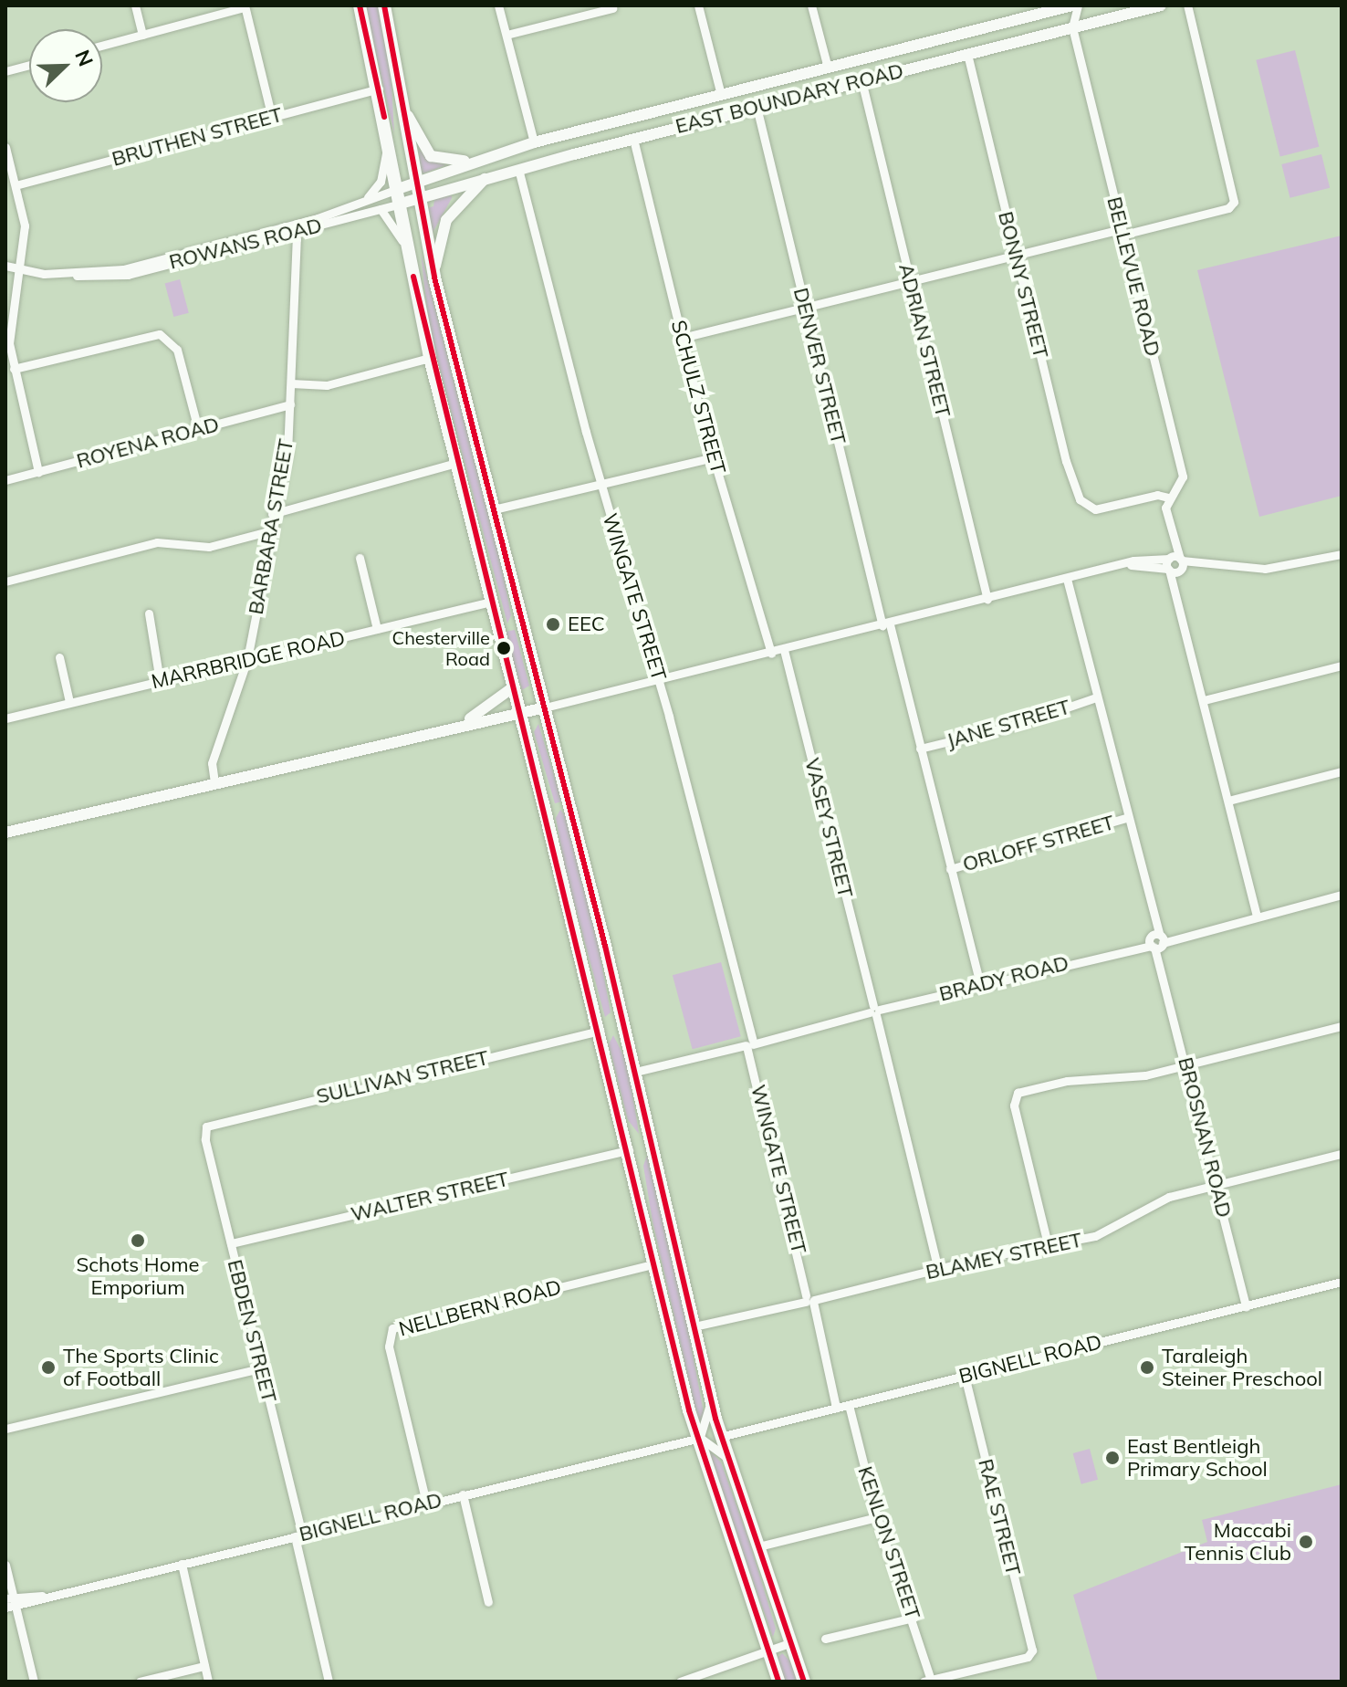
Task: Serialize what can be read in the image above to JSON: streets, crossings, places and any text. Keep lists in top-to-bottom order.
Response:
{
  "streets": {
    "main road": ["EAST BOUNDARY ROAD", "ROWANS ROAD"],
    "street": [
      "BRUTHEN STREET",
      "BELLEVUE ROAD",
      "BONNY STREET",
      "ADRIAN STREET",
      "DENVER STREET",
      "SCHULZ STREET",
      "ROYENA ROAD",
      "BARBARA STREET",
      "WINGATE STREET",
      "MARRBRIDGE ROAD",
      "JANE STREET",
      "VASEY STREET",
      "ORLOFF STREET",
      "BRADY ROAD",
      "SULLIVAN STREET",
      "BROSNAN ROAD",
      "WALTER STREET",
      "BLAMEY STREET",
      "NELLBERN ROAD",
      "EBDEN STREET",
      "BIGNELL ROAD",
      "RAE STREET",
      "KENLON STREET"
    ]
  },
  "crossings": [
    ["EAST BOUNDARY ROAD", "ROWANS ROAD"],
    ["EAST BOUNDARY ROAD", "BELLEVUE ROAD"],
    ["EAST BOUNDARY ROAD", "BONNY STREET"],
    ["EAST BOUNDARY ROAD", "ADRIAN STREET"],
    ["EAST BOUNDARY ROAD", "DENVER STREET"],
    ["EAST BOUNDARY ROAD", "SCHULZ STREET"],
    ["EAST BOUNDARY ROAD", "WINGATE STREET"],
    ["ROWANS ROAD", "BARBARA STREET"],
    ["BELLEVUE ROAD", "BONNY STREET"],
    ["BELLEVUE ROAD", "BRADY ROAD"],
    ["DENVER STREET", "JANE STREET"],
    ["DENVER STREET", "ORLOFF STREET"],
    ["DENVER STREET", "BRADY ROAD"],
    ["ROYENA ROAD", "BARBARA STREET"],
    ["BARBARA STREET", "MARRBRIDGE ROAD"],
    ["WINGATE STREET", "BRADY ROAD"],
    ["WINGATE STREET", "BLAMEY STREET"],
    ["WINGATE STREET", "BIGNELL ROAD"],
    ["JANE STREET", "BROSNAN ROAD"],
    ["VASEY STREET", "BRADY ROAD"],
    ["VASEY STREET", "BLAMEY STREET"],
    ["ORLOFF STREET", "BROSNAN ROAD"],
    ["BRADY ROAD", "BROSNAN ROAD"],
    ["SULLIVAN STREET", "EBDEN STREET"],
    ["BROSNAN ROAD", "BLAMEY STREET"],
    ["BROSNAN ROAD", "BIGNELL ROAD"],
    ["WALTER STREET", "EBDEN STREET"],
    ["NELLBERN ROAD", "BIGNELL ROAD"],
    ["EBDEN STREET", "BIGNELL ROAD"],
    ["BIGNELL ROAD", "RAE STREET"],
    ["BIGNELL ROAD", "KENLON STREET"],
    ["RAE STREET", "KENLON STREET"]
  ],
  "places": [
    "EEC",
    "Chesterville Road",
    "Schots Home Emporium",
    "The Sports Clinic of Football",
    "Taraleigh Steiner Preschool",
    "East Bentleigh Primary School",
    "Maccabi Tennis Club"
  ],
  "north": "top right"
}
